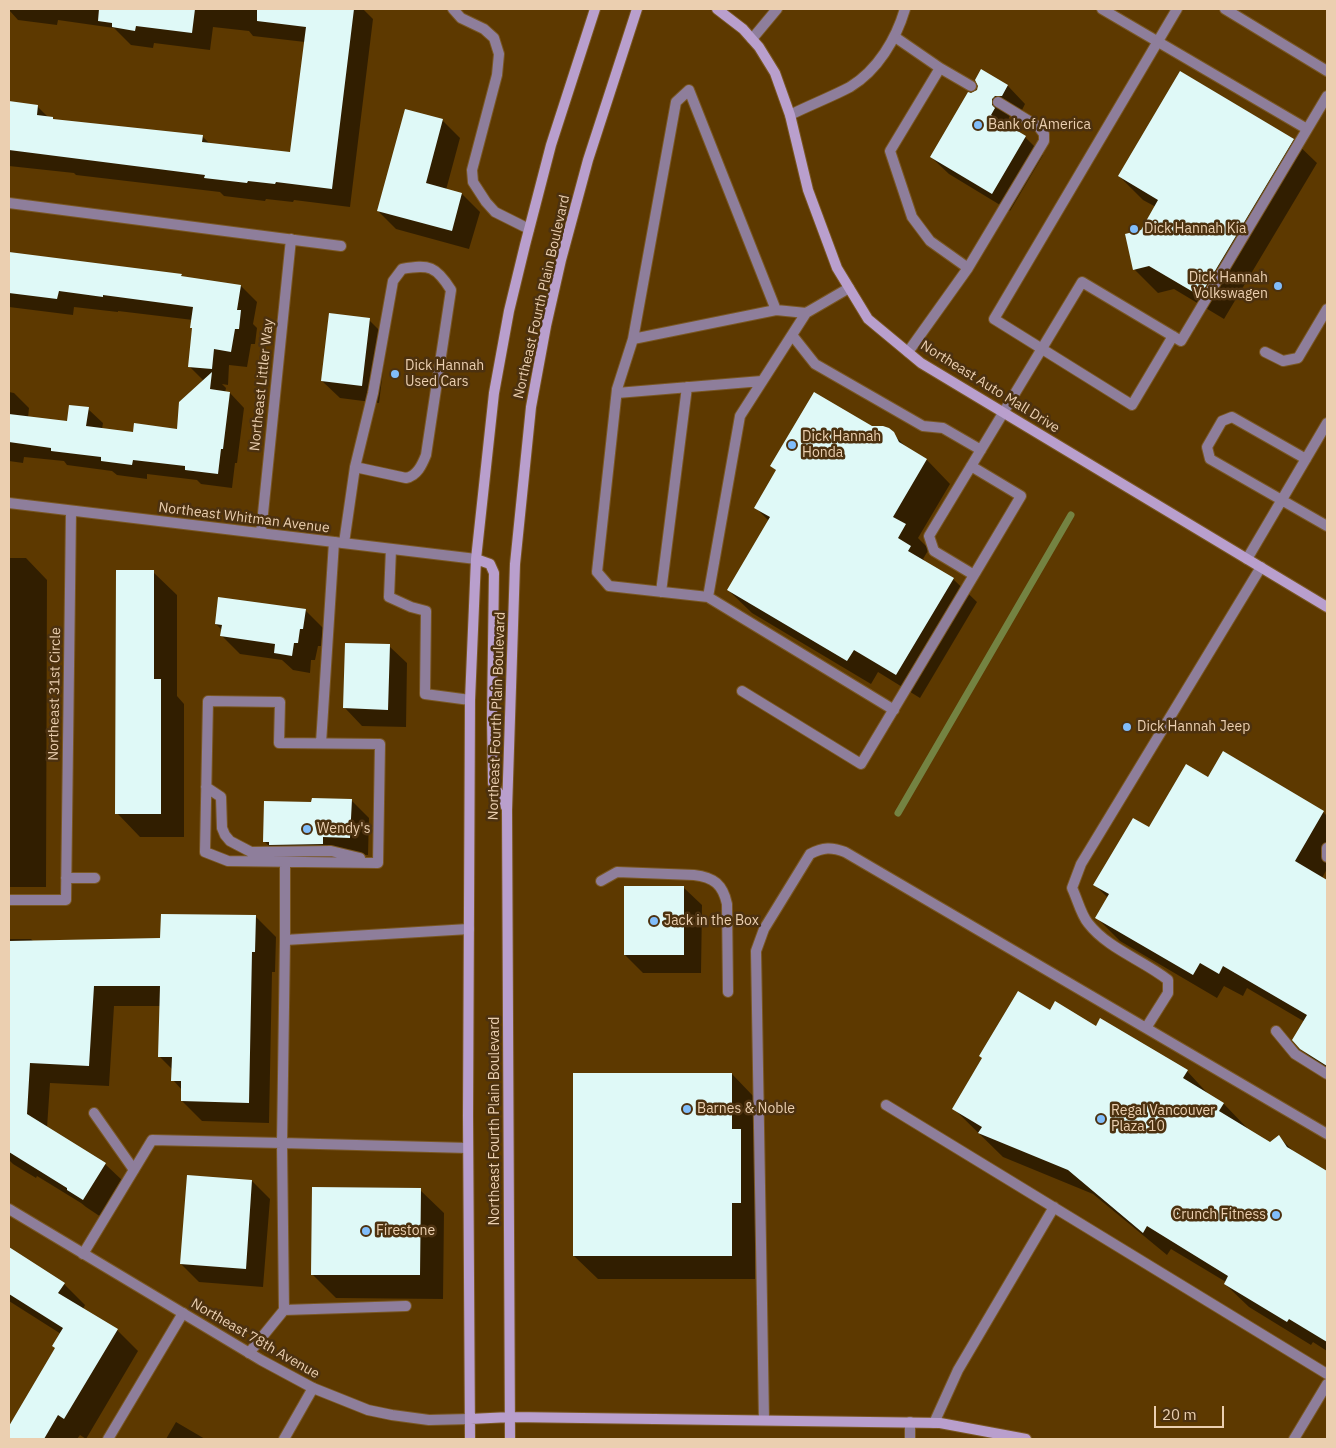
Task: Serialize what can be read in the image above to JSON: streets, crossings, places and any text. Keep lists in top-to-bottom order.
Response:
{
  "streets": {
    "main road": ["Northeast Fourth Plain Boulevard", "Northeast Auto Mall Drive", "Northeast 78th Avenue"],
    "street": ["Northeast Littler Way", "Northeast Whitman Avenue", "Northeast 31st Circle"]
  },
  "crossings": [
    ["Northeast Fourth Plain Boulevard", "Northeast Whitman Avenue"],
    ["Northeast Fourth Plain Boulevard", "Northeast 78th Avenue"],
    ["Northeast Littler Way", "Northeast Whitman Avenue"],
    ["Northeast Whitman Avenue", "Northeast 31st Circle"]
  ],
  "places": [
    "Bank of America",
    "Dick Hannah Kia",
    "Dick Hannah Volkswagen",
    "Dick Hannah Used Cars",
    "Dick Hannah Honda",
    "Dick Hannah Jeep",
    "Wendy's",
    "Jack in the Box",
    "Barnes & Noble",
    "Regal Vancouver Plaza 10",
    "Crunch Fitness",
    "Firestone"
  ],
  "scale_bar": "20 m"
}
